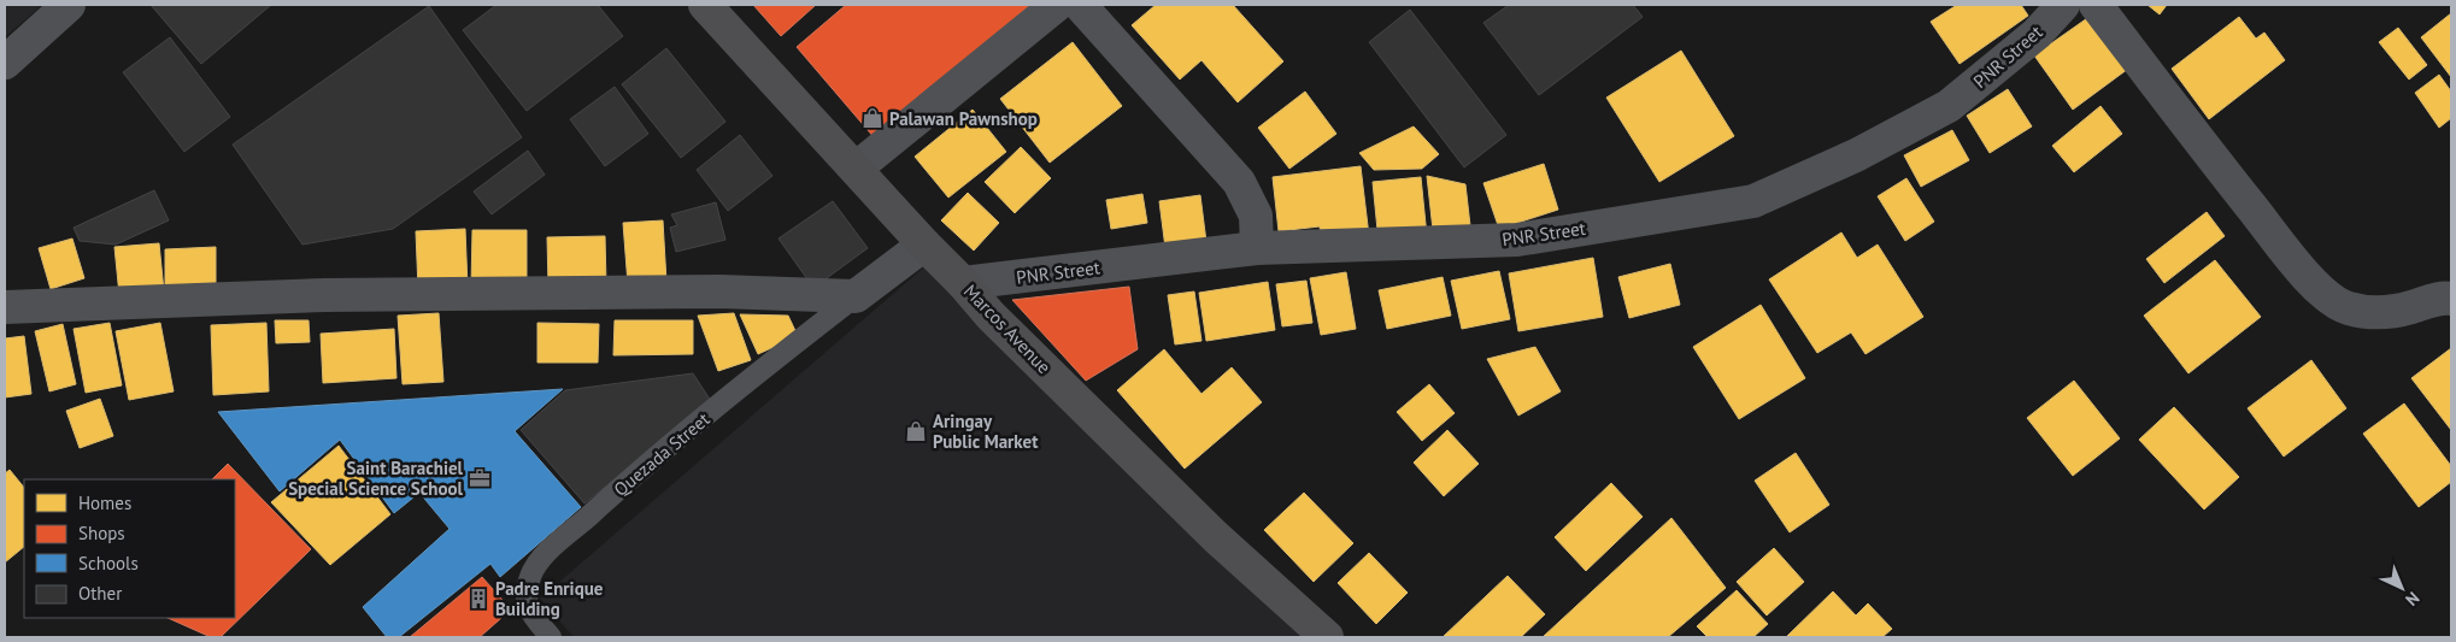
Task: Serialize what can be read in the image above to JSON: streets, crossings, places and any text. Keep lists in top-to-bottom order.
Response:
{
  "streets": {
    "street": ["PNR Street", "Marcos Avenue"],
    "lane": ["Quezada Street"]
  },
  "crossings": [
    ["PNR Street", "Marcos Avenue"]
  ],
  "places": {
    "shop": ["Palawan Pawnshop", "Aringay Public Market"],
    "office": ["Saint Barachiel Special Science School"],
    "building": ["Padre Enrique Building"]
  },
  "legend": [
    "Homes",
    "Shops",
    "Schools",
    "Other"
  ],
  "north": "bottom right"
}
